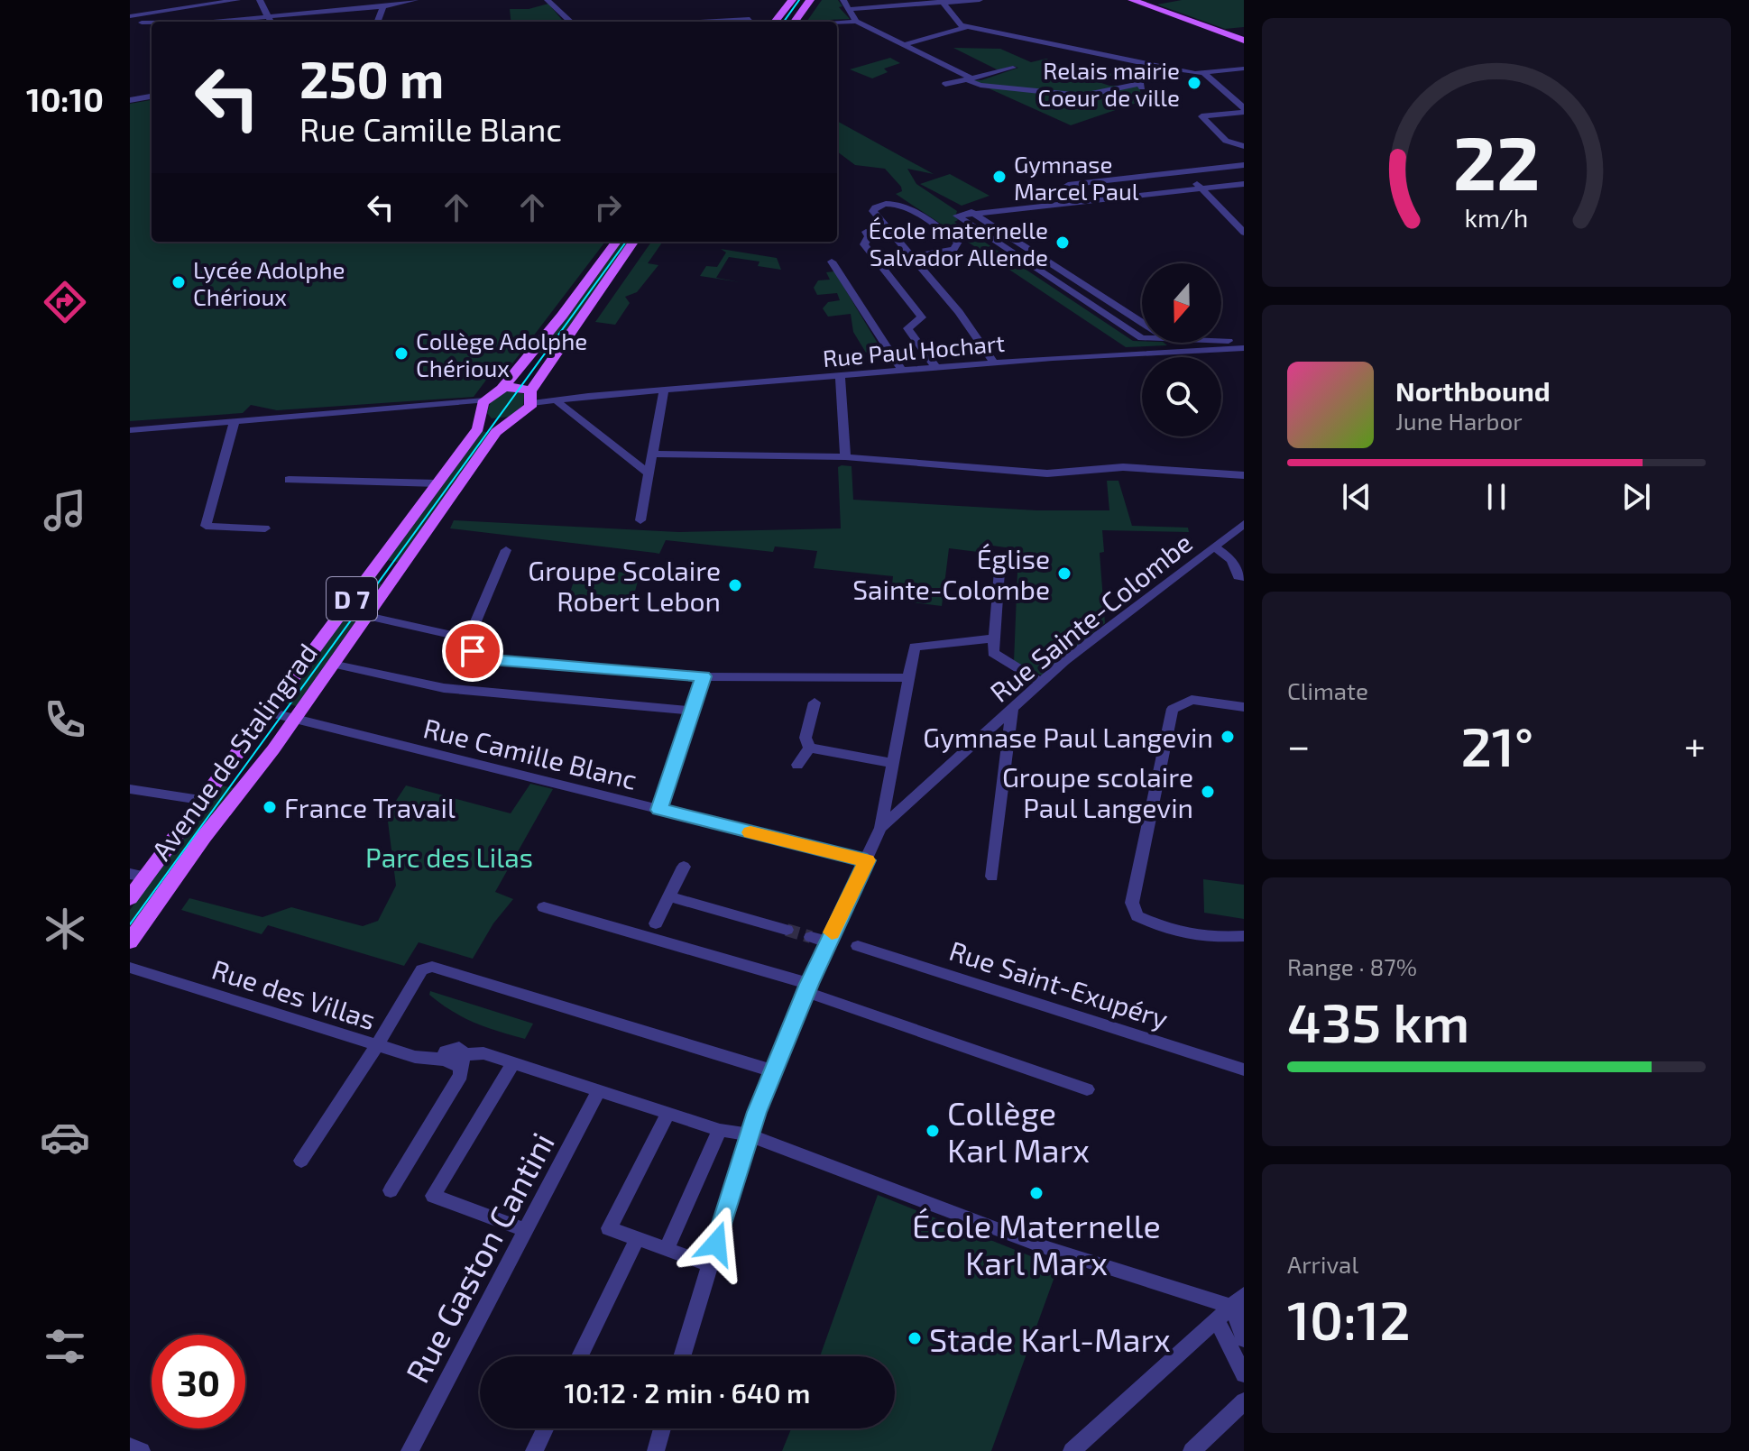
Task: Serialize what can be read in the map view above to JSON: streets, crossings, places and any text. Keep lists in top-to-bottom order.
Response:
{
  "streets": {
    "main road": ["D 7", "Avenue de Stalingrad"],
    "street": [
      "Rue Paul Hochart",
      "Rue Sainte-Colombe",
      "Rue Camille Blanc",
      "Rue Saint-Exupéry",
      "Rue des Villas",
      "Rue Gaston Cantini"
    ]
  },
  "crossings": [
    ["Rue Paul Hochart", "D 7"],
    ["Rue Paul Hochart", "Avenue de Stalingrad"],
    ["D 7", "Avenue de Stalingrad"],
    ["Avenue de Stalingrad", "Rue Camille Blanc"],
    ["Rue des Villas", "Rue Gaston Cantini"]
  ],
  "parks": ["Parc des Lilas"],
  "places": [
    "Relais mairie Coeur de ville",
    "Gymnase Marcel Paul",
    "École maternelle Salvador Allende",
    "Lycée Adolphe Chérioux",
    "Collège Adolphe Chérioux",
    "Église Sainte-Colombe",
    "Groupe Scolaire Robert Lebon",
    "Gymnase Paul Langevin",
    "Groupe scolaire Paul Langevin",
    "France Travail",
    "Collège Karl Marx",
    "École Maternelle Karl Marx",
    "Stade Karl-Marx"
  ],
  "north": "bottom",
  "page": {
    "tabs": "10:10",
    "turn": ["250 m", "Rue Camille Blanc"],
    "song": ["Northbound", "June Harbor"],
    "tile": [
      "Climate",
      ["Range · 87%", "435 km"],
      ["Arrival", "10:12"]
    ],
    "heat": ["−", "21°", "+"],
    "limit": "30",
    "trip": "10:12 · 2 min · 640 m",
    "gauge": ["22", "km/h"]
  }
}
